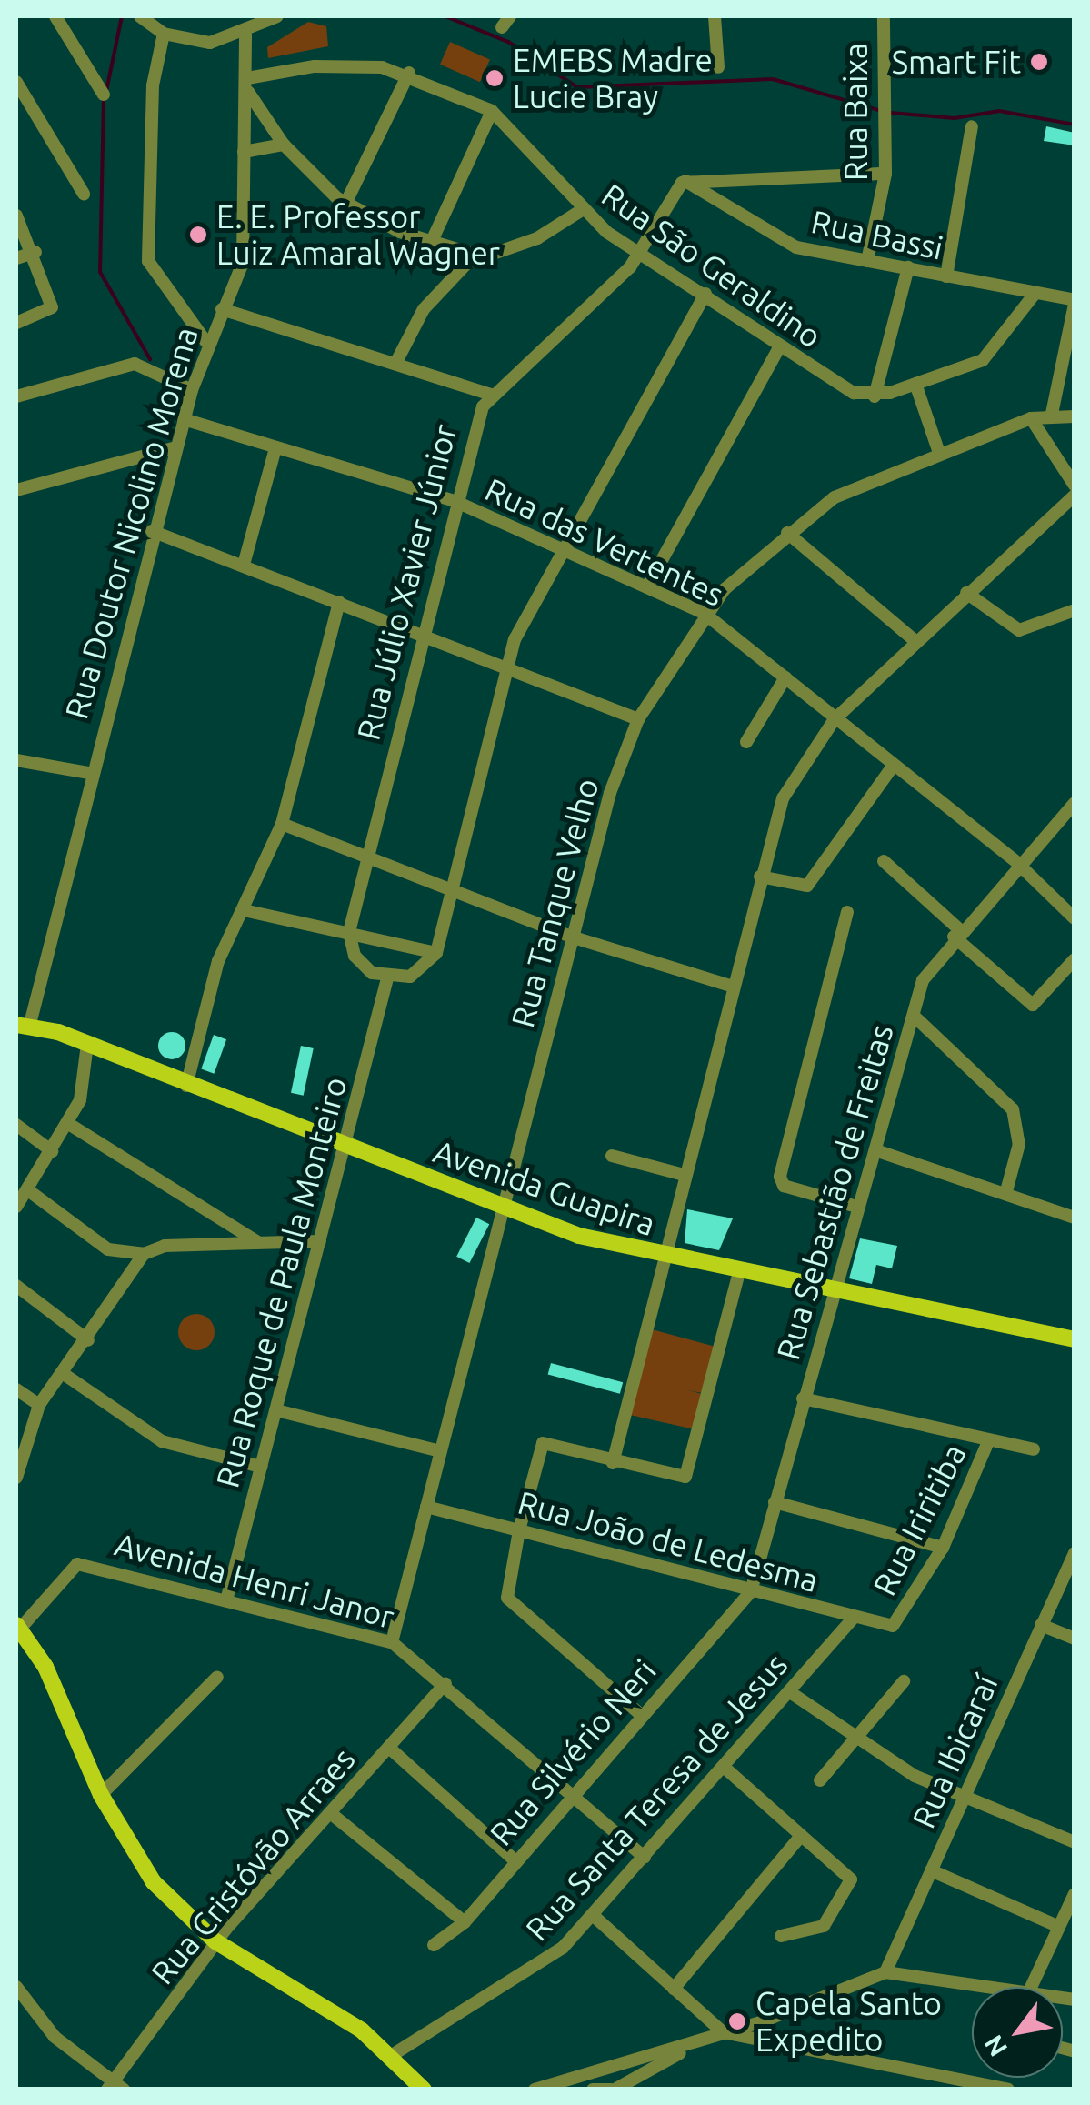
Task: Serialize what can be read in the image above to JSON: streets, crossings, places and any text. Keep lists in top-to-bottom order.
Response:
{
  "streets": {
    "main road": ["Avenida Guapira"],
    "street": [
      "Rua Baixa",
      "Rua Bassi",
      "Rua São Geraldino",
      "Rua Doutor Nicolino Morena",
      "Rua das Vertentes",
      "Rua Júlio Xavier Júnior",
      "Rua Tanque Velho",
      "Rua Sebastião de Freitas",
      "Rua Roque de Paula Monteiro",
      "Rua Iriritiba",
      "Rua João de Ledesma",
      "Avenida Henri Janor",
      "Rua Ibicaraí",
      "Rua Silvério Neri",
      "Rua Santa Teresa de Jesus",
      "Rua Cristóvão Arraes"
    ]
  },
  "crossings": [
    ["Rua Baixa", "Rua Bassi"],
    ["Rua Bassi", "Rua Júlio Xavier Júnior"],
    ["Rua São Geraldino", "Rua Doutor Nicolino Morena"],
    ["Rua São Geraldino", "Rua Júlio Xavier Júnior"],
    ["Rua Doutor Nicolino Morena", "Rua das Vertentes"],
    ["Rua Doutor Nicolino Morena", "Avenida Guapira"],
    ["Rua das Vertentes", "Rua Júlio Xavier Júnior"],
    ["Rua das Vertentes", "Rua Tanque Velho"],
    ["Rua das Vertentes", "Rua Sebastião de Freitas"],
    ["Rua Tanque Velho", "Avenida Guapira"],
    ["Rua Tanque Velho", "Rua João de Ledesma"],
    ["Rua Tanque Velho", "Avenida Henri Janor"],
    ["Avenida Guapira", "Rua Sebastião de Freitas"],
    ["Avenida Guapira", "Rua Roque de Paula Monteiro"],
    ["Rua Sebastião de Freitas", "Rua João de Ledesma"],
    ["Rua Sebastião de Freitas", "Rua Silvério Neri"],
    ["Rua Roque de Paula Monteiro", "Avenida Henri Janor"],
    ["Rua Iriritiba", "Rua João de Ledesma"],
    ["Rua João de Ledesma", "Rua Silvério Neri"],
    ["Rua João de Ledesma", "Rua Santa Teresa de Jesus"],
    ["Avenida Henri Janor", "Rua Silvério Neri"],
    ["Avenida Henri Janor", "Rua Santa Teresa de Jesus"],
    ["Avenida Henri Janor", "Rua Cristóvão Arraes"]
  ],
  "places": [
    "Smart Fit",
    "EMEBS Madre Lucie Bray",
    "E. E. Professor Luiz Amaral Wagner",
    "Capela Santo Expedito"
  ],
  "north": "bottom left"
}
